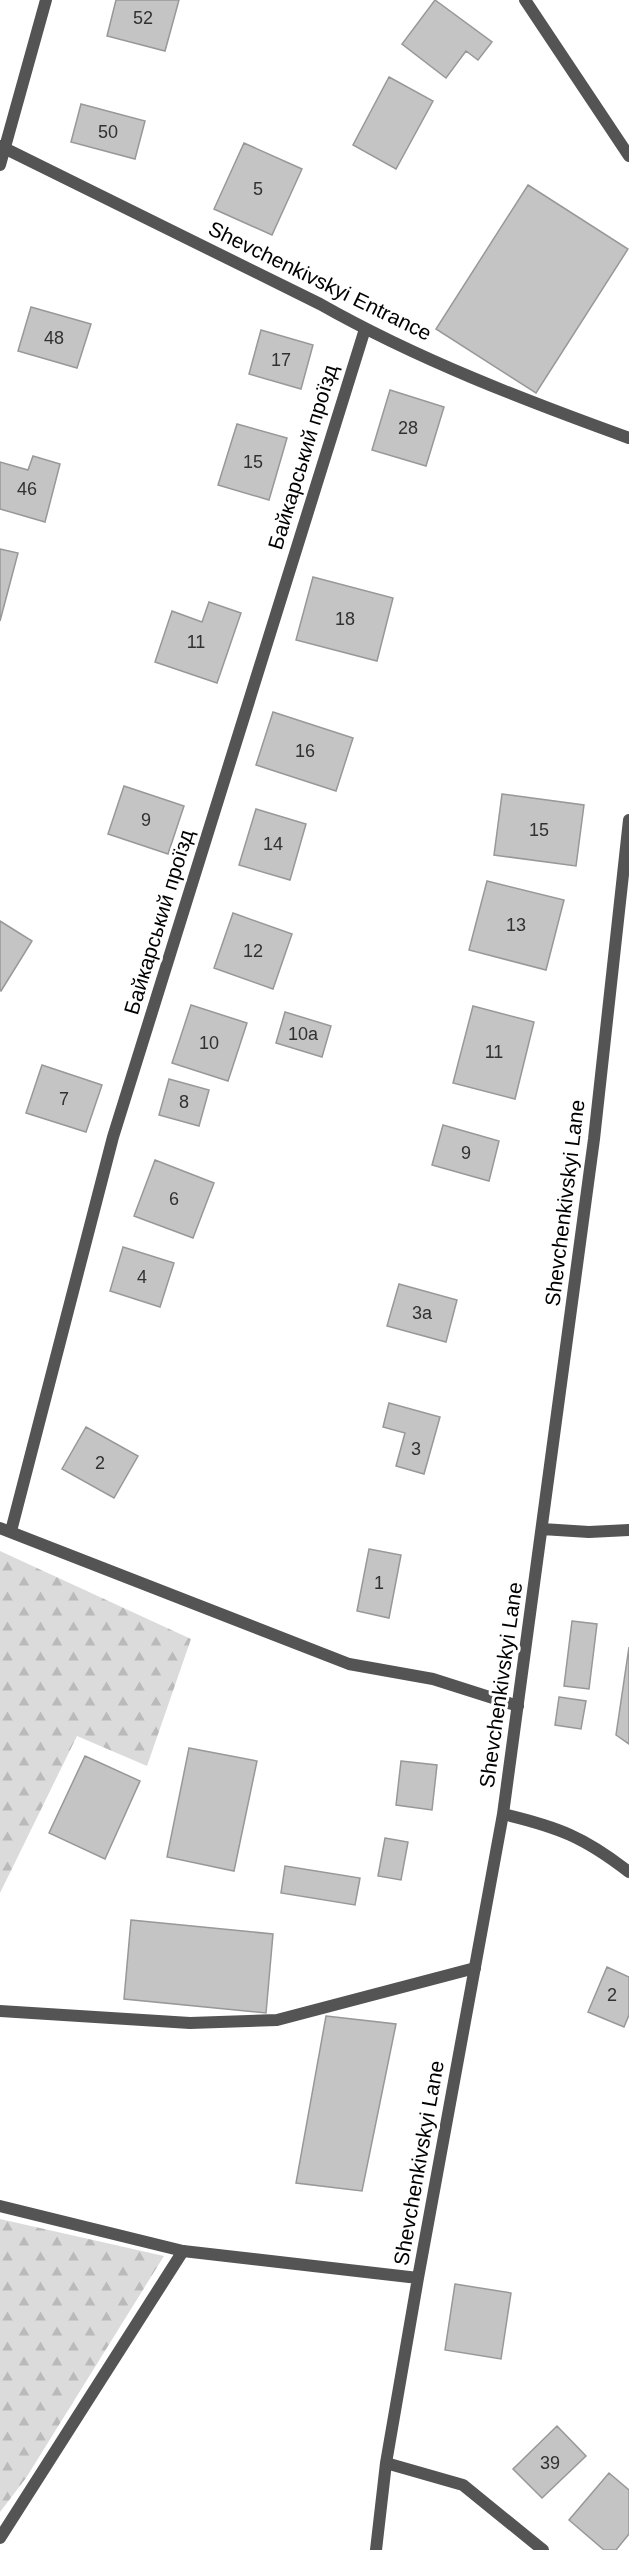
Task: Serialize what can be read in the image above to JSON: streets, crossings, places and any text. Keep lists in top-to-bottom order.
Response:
{
  "streets": {
    "street": ["Shevchenkivskyi Entrance", "Байкарський проїзд", "Shevchenkivskyi Lane"]
  },
  "crossings": [
    ["Shevchenkivskyi Entrance", "Байкарський проїзд"]
  ],
  "house_numbers": [
    "52",
    "50",
    "5",
    "48",
    "17",
    "28",
    "15",
    "46",
    "18",
    "11",
    "16",
    "9",
    "15",
    "14",
    "13",
    "12",
    "10а",
    "10",
    "11",
    "7",
    "8",
    "9",
    "6",
    "4",
    "3а",
    "3",
    "2",
    "1",
    "2",
    "39"
  ]
}
